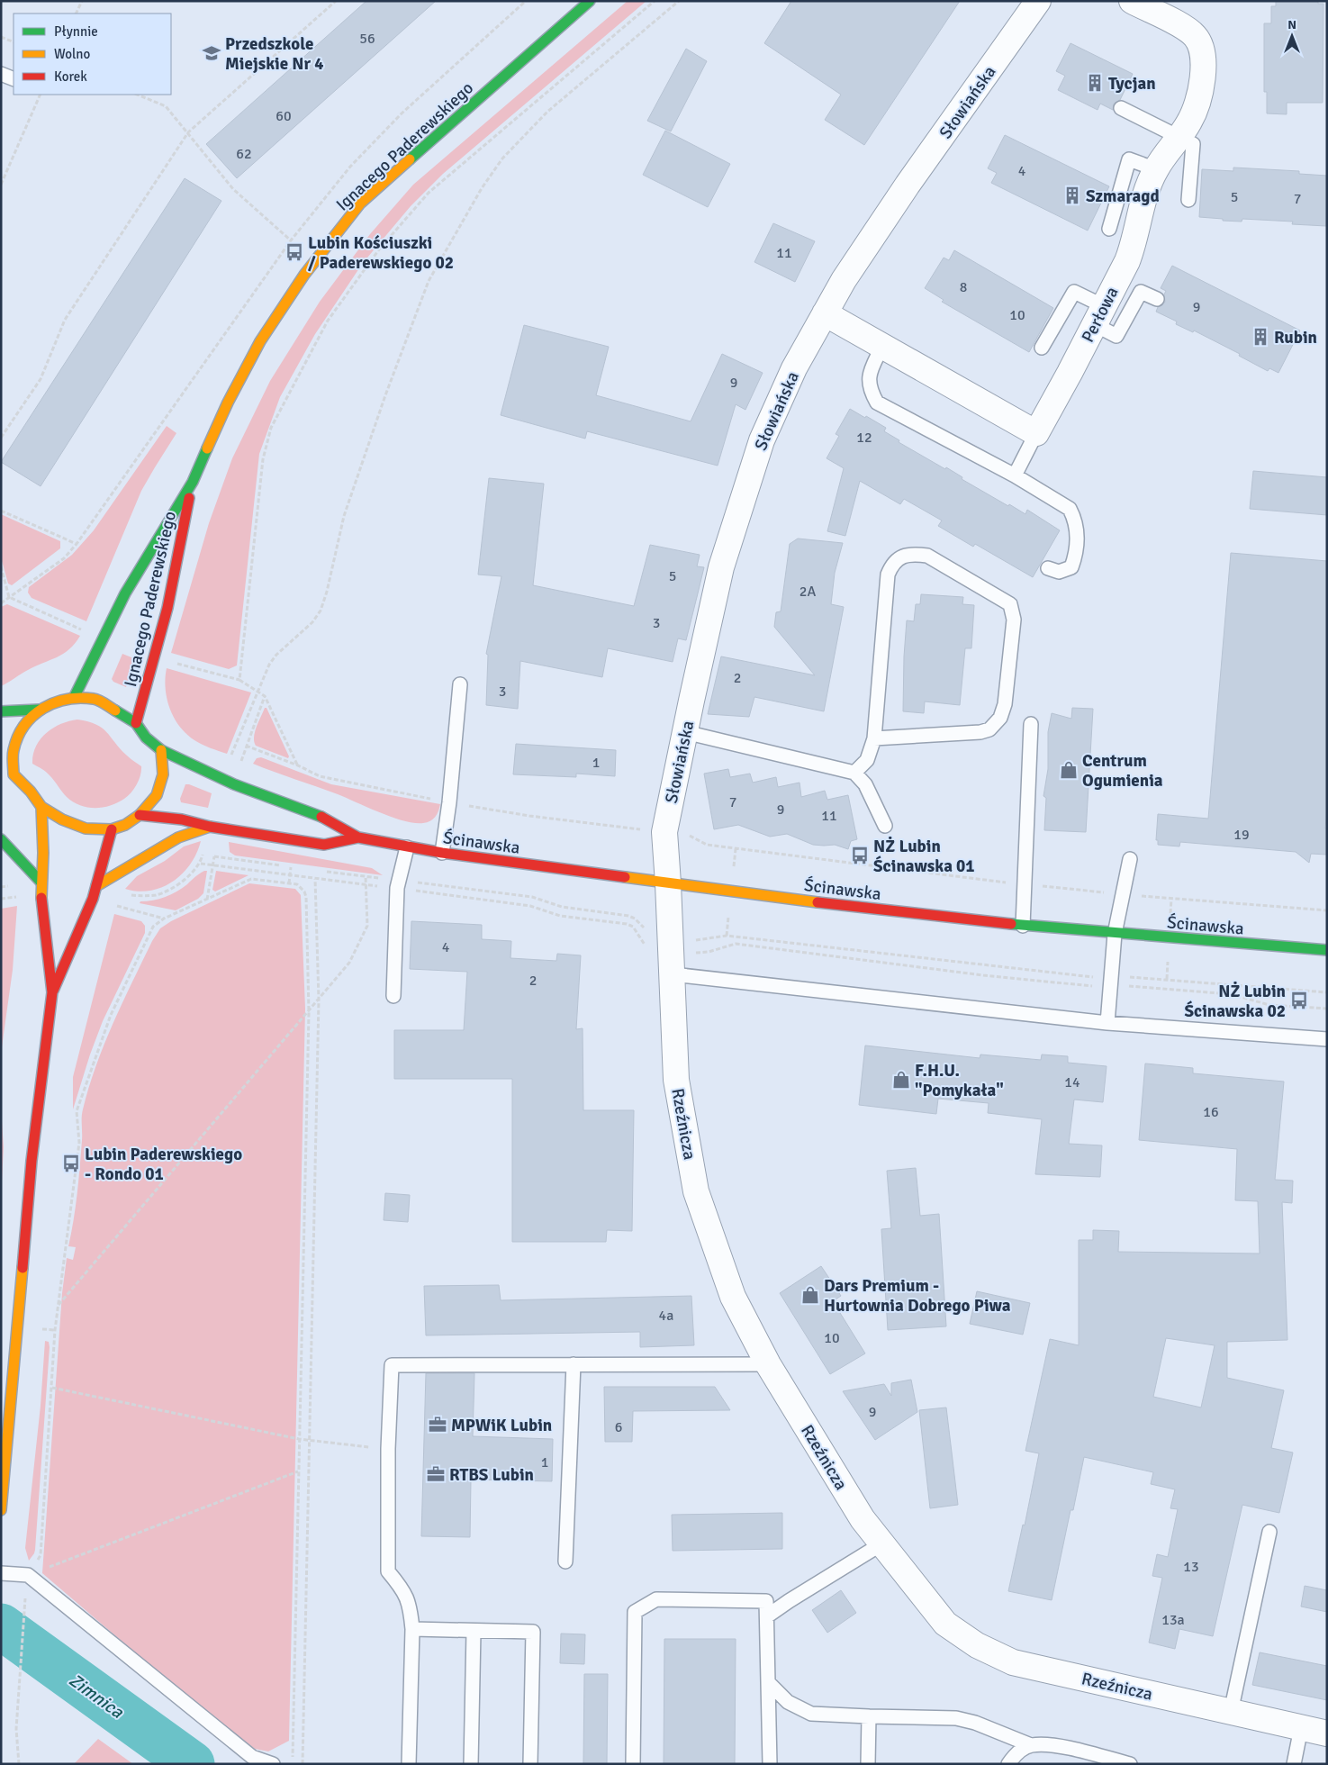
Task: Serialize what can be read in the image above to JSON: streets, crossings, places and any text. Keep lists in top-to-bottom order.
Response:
{
  "streets": {
    "main road": ["Ignacego Paderewskiego", "Ścinawska"],
    "street": ["Słowiańska", "Perłowa", "Rzeźnicza"]
  },
  "crossings": [
    ["Słowiańska", "Ścinawska"],
    ["Słowiańska", "Rzeźnicza"],
    ["Ignacego Paderewskiego", "Ścinawska"],
    ["Ścinawska", "Rzeźnicza"]
  ],
  "water": ["Zimnica"],
  "places": {
    "school or university": ["Przedszkole Miejskie Nr 4"],
    "building": ["Tycjan", "Szmaragd", "Rubin"],
    "bus stop": [
      "Lubin Kościuszki / Paderewskiego 02",
      "NŻ Lubin Ścinawska 01",
      "NŻ Lubin Ścinawska 02",
      "Lubin Paderewskiego - Rondo 01"
    ],
    "shop": ["Centrum Ogumienia", "F.H.U. \"Pomykała\"", "Dars Premium - Hurtownia Dobrego Piwa"],
    "office": ["MPWiK Lubin", "RTBS Lubin"]
  },
  "house_numbers": [
    "56",
    "60",
    "62",
    "4",
    "5",
    "7",
    "11",
    "8",
    "9",
    "10",
    "9",
    "12",
    "5",
    "2A",
    "3",
    "2",
    "3",
    "1",
    "7",
    "9",
    "11",
    "19",
    "4",
    "2",
    "14",
    "16",
    "4a",
    "10",
    "9",
    "6",
    "1",
    "13",
    "13a"
  ],
  "legend": ["Płynnie", "Wolno", "Korek"],
  "north": "top"
}
